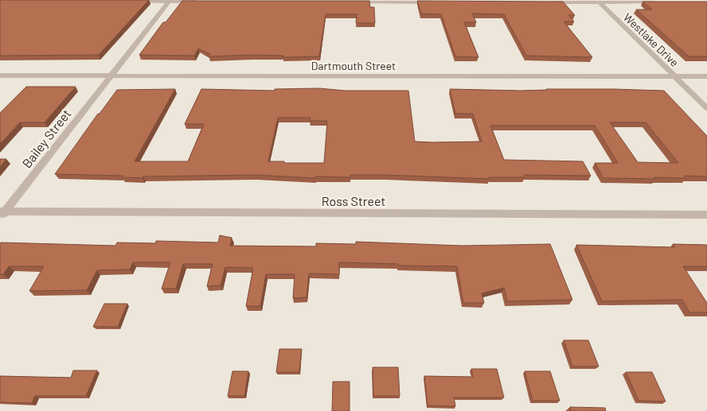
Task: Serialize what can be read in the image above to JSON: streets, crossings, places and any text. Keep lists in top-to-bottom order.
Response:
{
  "streets": {
    "street": [
      "Westlake Drive",
      "Dartmouth Street",
      "Bailey Street",
      "Ross Street"
    ]
  },
  "crossings": [
    ["Westlake Drive", "Dartmouth Street"],
    ["Dartmouth Street", "Bailey Street"],
    ["Bailey Street", "Ross Street"]
  ]
}
